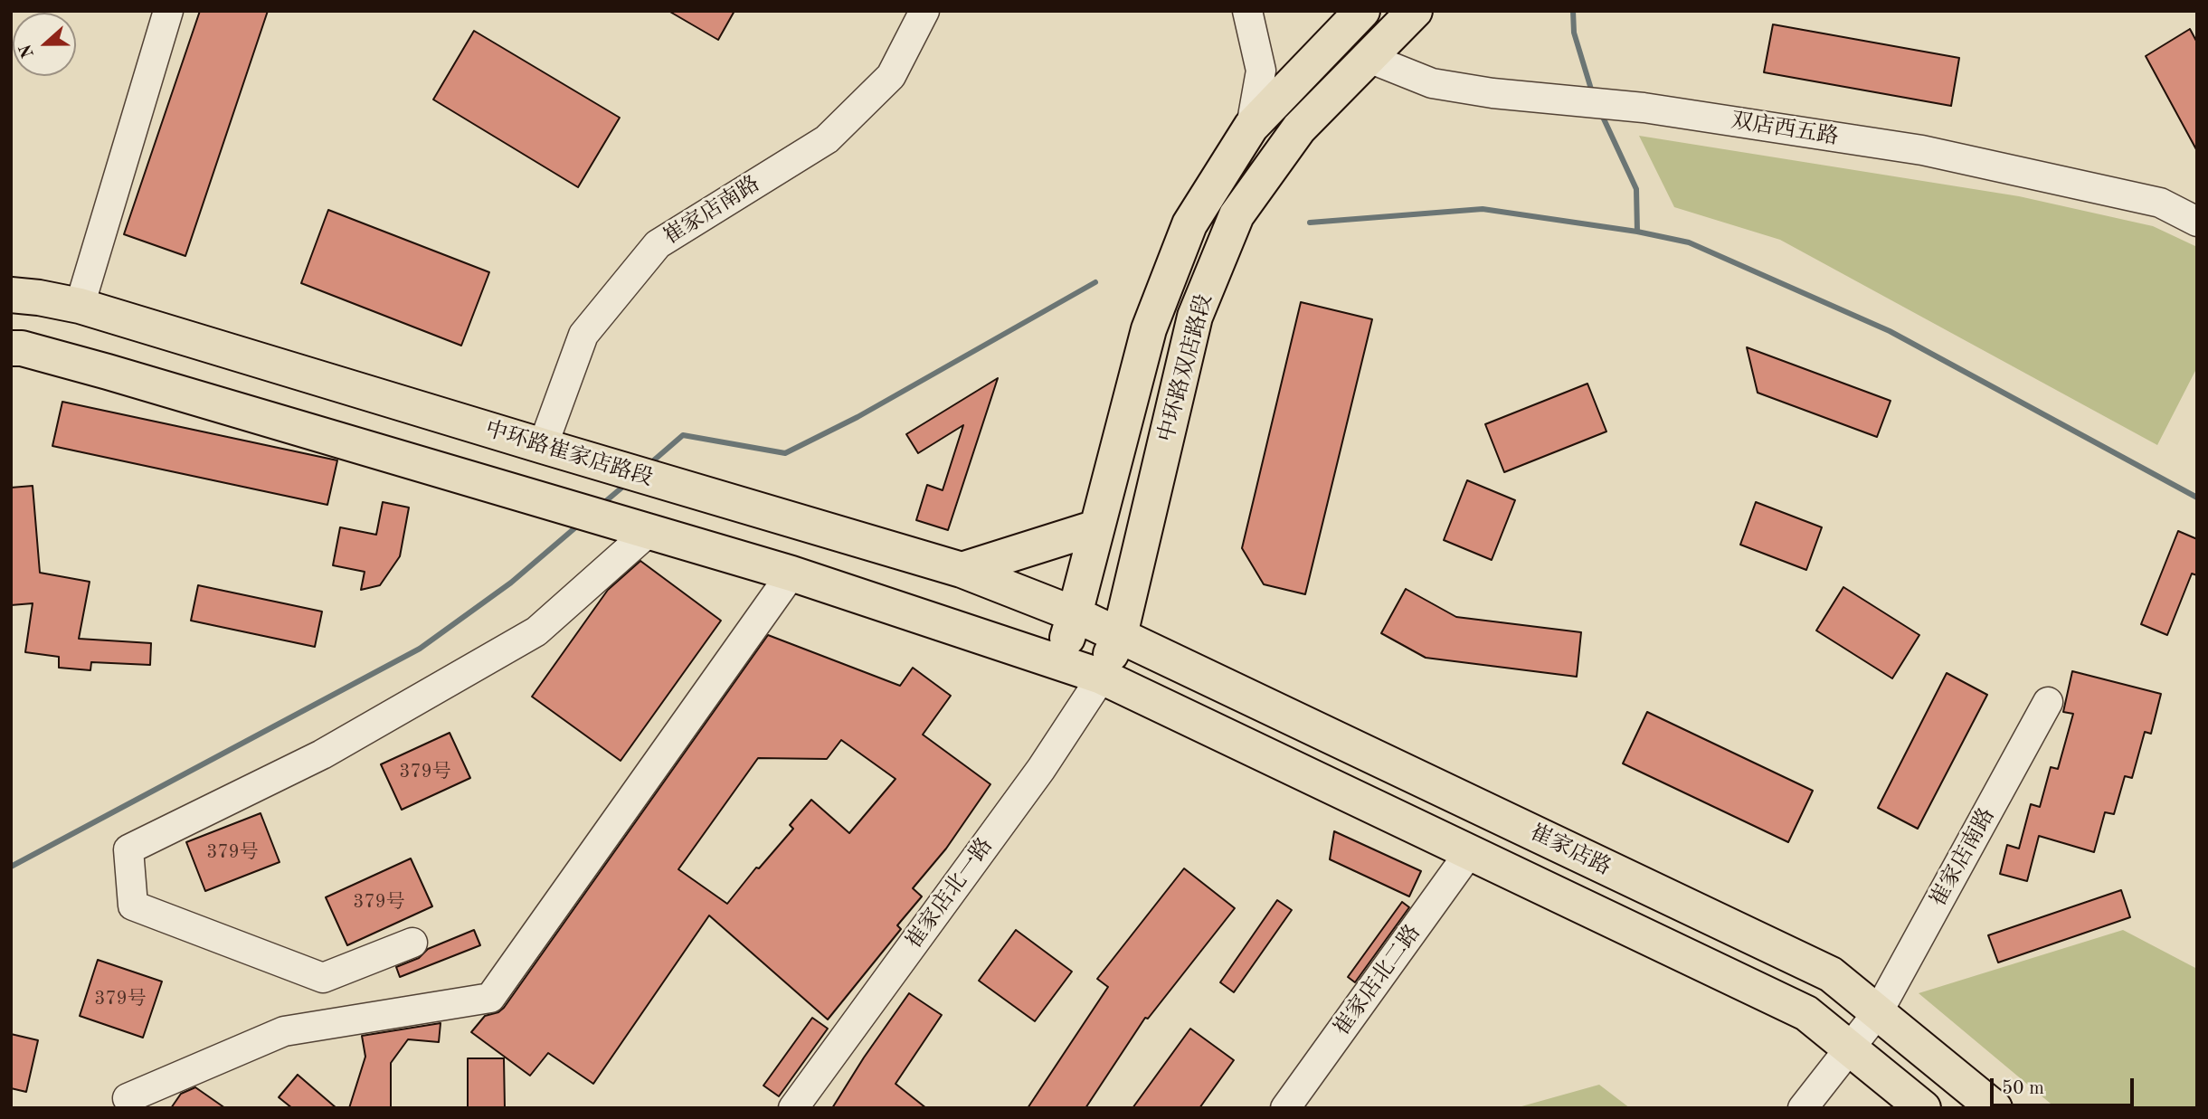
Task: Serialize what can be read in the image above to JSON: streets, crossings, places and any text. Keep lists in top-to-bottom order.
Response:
{
  "streets": {
    "main road": ["中环路双店路段", "中环路崔家店路段", "崔家店路"],
    "street": [
      "双店西五路",
      "崔家店南路",
      "崔家店北一路",
      "崔家店北二路"
    ]
  },
  "crossings": [
    ["双店西五路", "中环路双店路段"],
    ["崔家店南路", "中环路崔家店路段"],
    ["崔家店南路", "崔家店路"],
    ["中环路双店路段", "中环路崔家店路段"],
    ["中环路双店路段", "崔家店路"],
    ["中环路双店路段", "崔家店北一路"],
    ["中环路崔家店路段", "崔家店路"],
    ["崔家店路", "崔家店北一路"],
    ["崔家店路", "崔家店北二路"]
  ],
  "house_numbers": [
    "379号",
    "379号",
    "379号",
    "379号"
  ],
  "scale_bar": "50 m",
  "north": "left"
}
